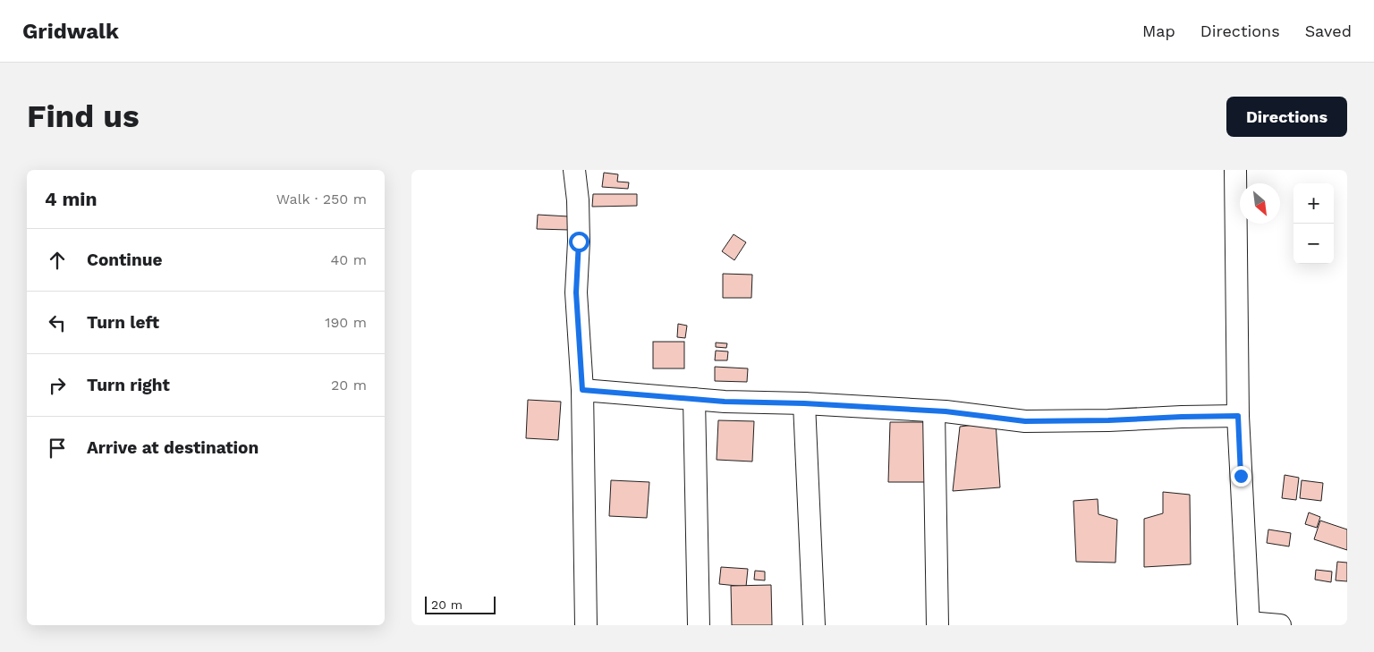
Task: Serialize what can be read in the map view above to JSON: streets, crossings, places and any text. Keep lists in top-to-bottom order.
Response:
{
  "scale_bar": "20 m",
  "north": "bottom right",
  "page": {
    "header": "Gridwalk",
    "nav": ["Map", "Directions", "Saved"],
    "buttons": "Directions",
    "title": "Find us",
    "heading": ["4 min", "Walk · 250 m"],
    "map_buttons": ["+", "−"],
    "list": [
      ["Continue", "40 m"],
      ["Turn left", "190 m"],
      ["Turn right", "20 m"],
      "Arrive at destination"
    ],
    "scale": "20 m"
  }
}
